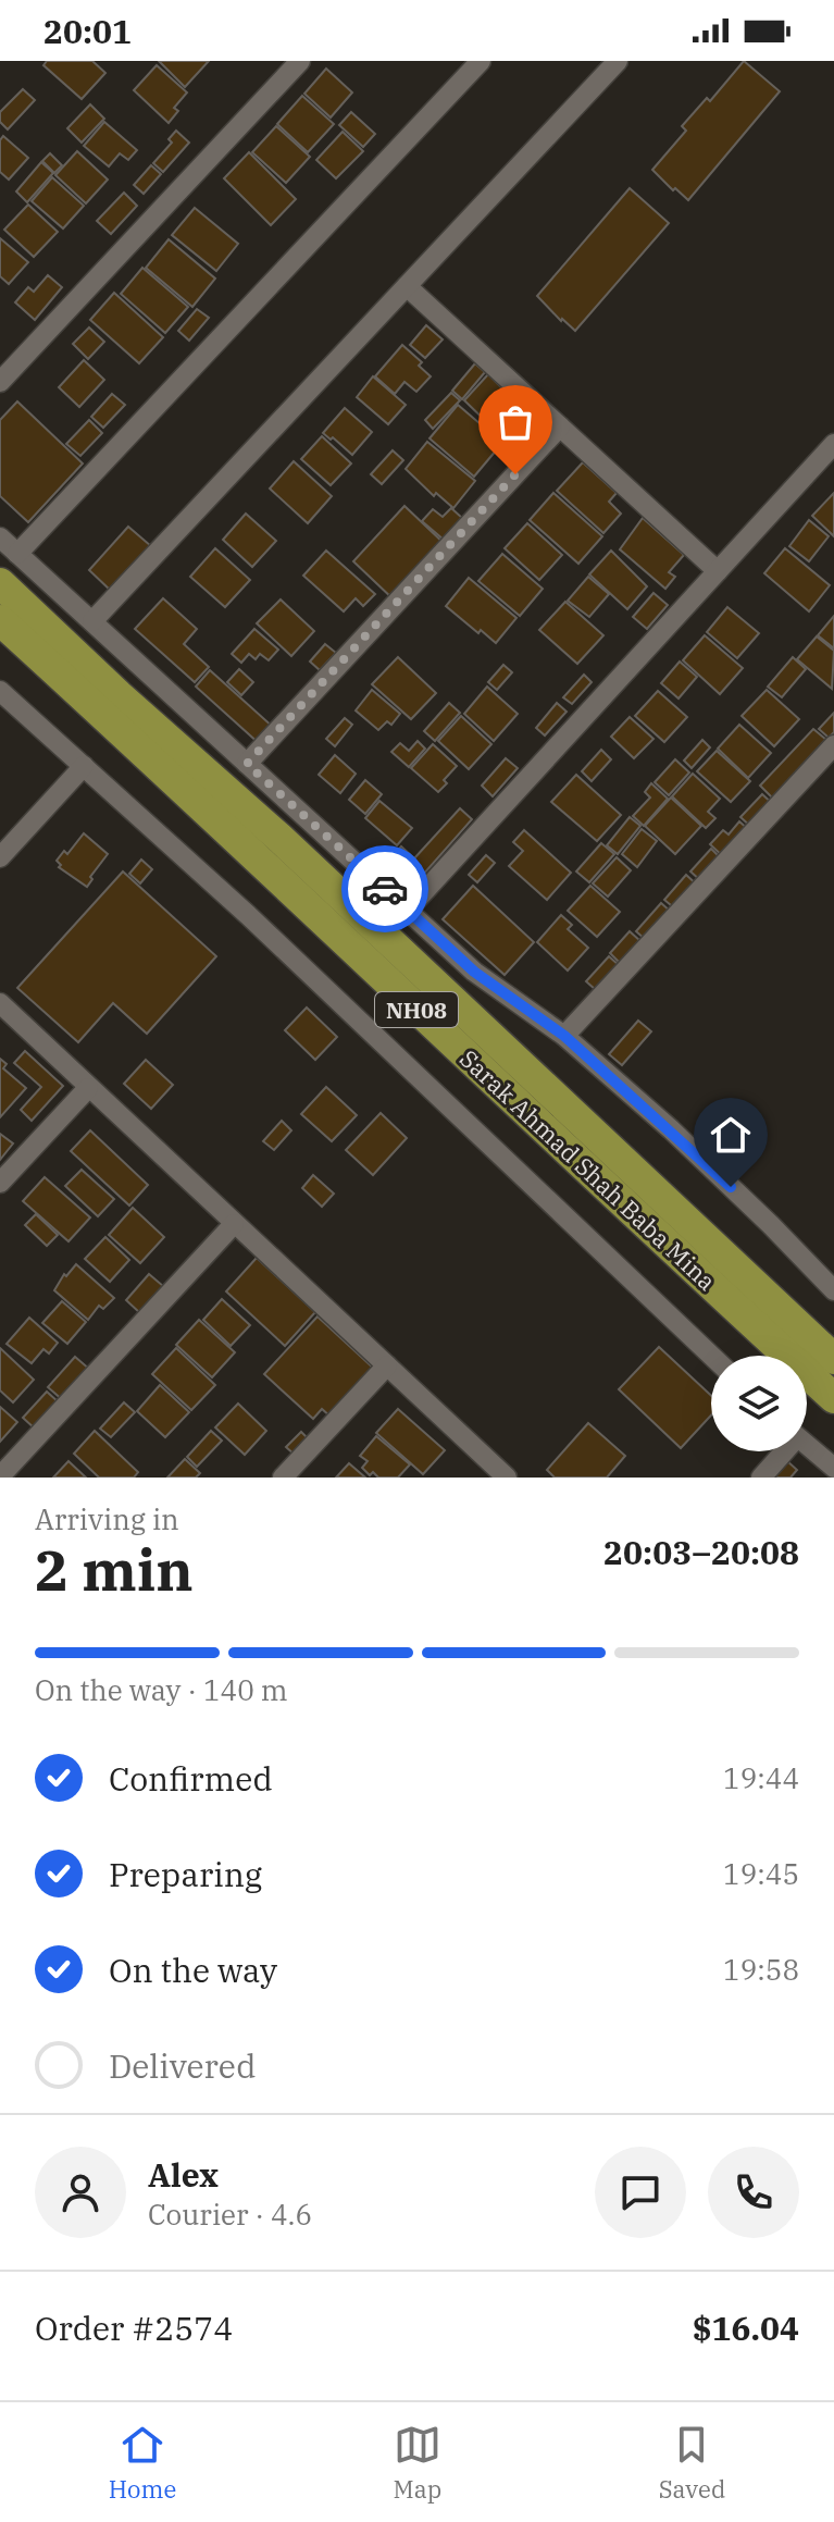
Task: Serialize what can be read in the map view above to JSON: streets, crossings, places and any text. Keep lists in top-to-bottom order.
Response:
{
  "streets": {
    "highway": ["NH08", "Sarak Ahmad Shah Baba Mina"]
  },
  "page": {
    "status": "20:01",
    "heading": ["2 min", "Arriving in", "20:03–20:08"],
    "panel": [
      "Alex",
      "Courier · 4.6",
      "Order #2574",
      "$16.04"
    ],
    "bar": "On the way · 140 m",
    "list": [
      ["Confirmed", "19:44"],
      ["Preparing", "19:45"],
      ["On the way", "19:58"],
      "Delivered"
    ],
    "tabs": ["Home", "Map", "Saved"]
  }
}
